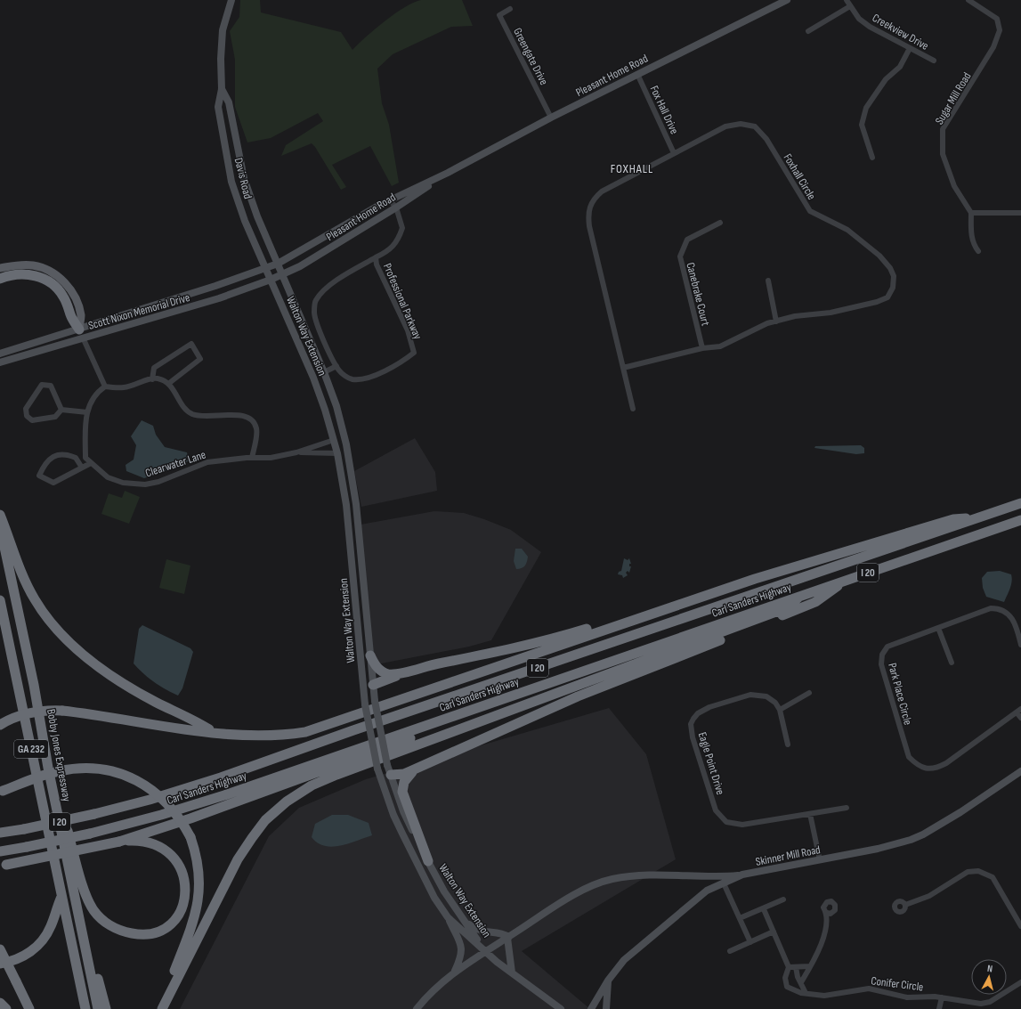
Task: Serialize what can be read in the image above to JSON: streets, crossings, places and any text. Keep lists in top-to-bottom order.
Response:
{
  "streets": {
    "highway": [
      "I 20",
      "Carl Sanders Highway",
      "GA 232",
      "Bobby Jones Expressway"
    ],
    "main road": [
      "Pleasant Home Road",
      "Davis Road",
      "Scott Nixon Memorial Drive",
      "Walton Way Extension",
      "Skinner Mill Road"
    ],
    "street": [
      "Creekview Drive",
      "Greengate Drive",
      "Sugar Mill Road",
      "Fox Hall Drive",
      "Foxhall Circle",
      "Canebrake Court",
      "Professional Parkway",
      "Clearwater Lane",
      "Park Place Circle",
      "Eagle Point Drive",
      "Conifer Circle"
    ]
  },
  "crossings": [
    ["Greengate Drive", "Pleasant Home Road"],
    ["Pleasant Home Road", "Fox Hall Drive"],
    ["Pleasant Home Road", "Davis Road"],
    ["Pleasant Home Road", "Professional Parkway"],
    ["Pleasant Home Road", "Scott Nixon Memorial Drive"],
    ["Pleasant Home Road", "Walton Way Extension"],
    ["Fox Hall Drive", "Foxhall Circle"],
    ["Foxhall Circle", "Canebrake Court"],
    ["Davis Road", "Scott Nixon Memorial Drive"],
    ["Davis Road", "Walton Way Extension"],
    ["Scott Nixon Memorial Drive", "Walton Way Extension"],
    ["Walton Way Extension", "Clearwater Lane"]
  ],
  "districts": ["FOXHALL"],
  "north": "top"
}
